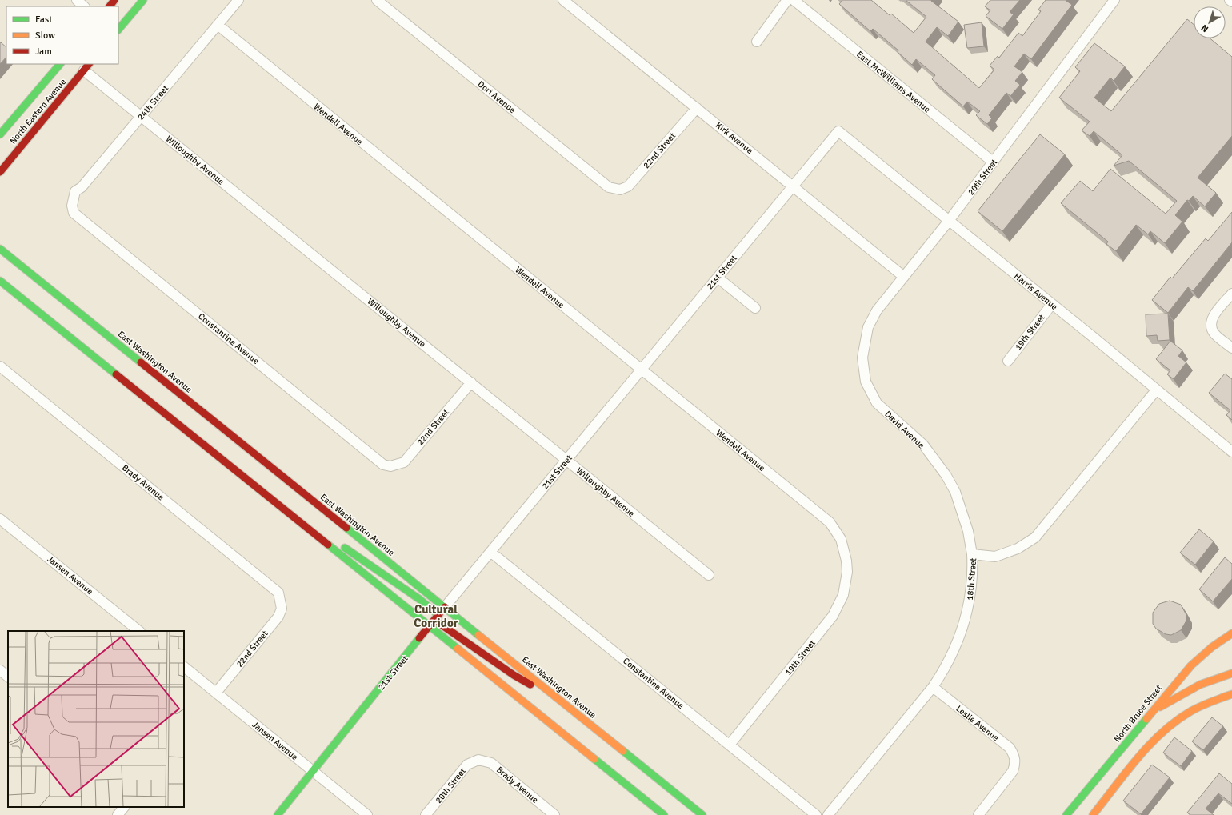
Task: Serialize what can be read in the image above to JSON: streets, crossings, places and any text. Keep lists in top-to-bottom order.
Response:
{
  "streets": {
    "main road": [
      "North Eastern Avenue",
      "21st Street",
      "East Washington Avenue",
      "North Bruce Street"
    ],
    "street": [
      "East McWilliams Avenue",
      "Dori Avenue",
      "24th Street",
      "Wendell Avenue",
      "Kirk Avenue",
      "22nd Street",
      "Willoughby Avenue",
      "20th Street",
      "Harris Avenue",
      "19th Street",
      "Constantine Avenue",
      "David Avenue",
      "Brady Avenue",
      "Jansen Avenue",
      "18th Street",
      "Leslie Avenue"
    ]
  },
  "crossings": [
    ["East McWilliams Avenue", "20th Street"],
    ["Dori Avenue", "22nd Street"],
    ["24th Street", "Wendell Avenue"],
    ["24th Street", "Willoughby Avenue"],
    ["24th Street", "Constantine Avenue"],
    ["North Eastern Avenue", "Willoughby Avenue"],
    ["Wendell Avenue", "21st Street"],
    ["Wendell Avenue", "19th Street"],
    ["Kirk Avenue", "22nd Street"],
    ["Kirk Avenue", "20th Street"],
    ["Kirk Avenue", "21st Street"],
    ["22nd Street", "Willoughby Avenue"],
    ["22nd Street", "Constantine Avenue"],
    ["22nd Street", "Brady Avenue"],
    ["22nd Street", "Jansen Avenue"],
    ["Willoughby Avenue", "21st Street"],
    ["20th Street", "Harris Avenue"],
    ["20th Street", "David Avenue"],
    ["20th Street", "Brady Avenue"],
    ["21st Street", "Harris Avenue"],
    ["21st Street", "Constantine Avenue"],
    ["21st Street", "East Washington Avenue"],
    ["21st Street", "Jansen Avenue"],
    ["Harris Avenue", "19th Street"],
    ["Harris Avenue", "18th Street"],
    ["19th Street", "Constantine Avenue"],
    ["David Avenue", "18th Street"],
    ["18th Street", "Leslie Avenue"]
  ],
  "districts": ["Cultural Corridor"],
  "legend": ["Fast", "Slow", "Jam"],
  "north": "bottom left"
}
